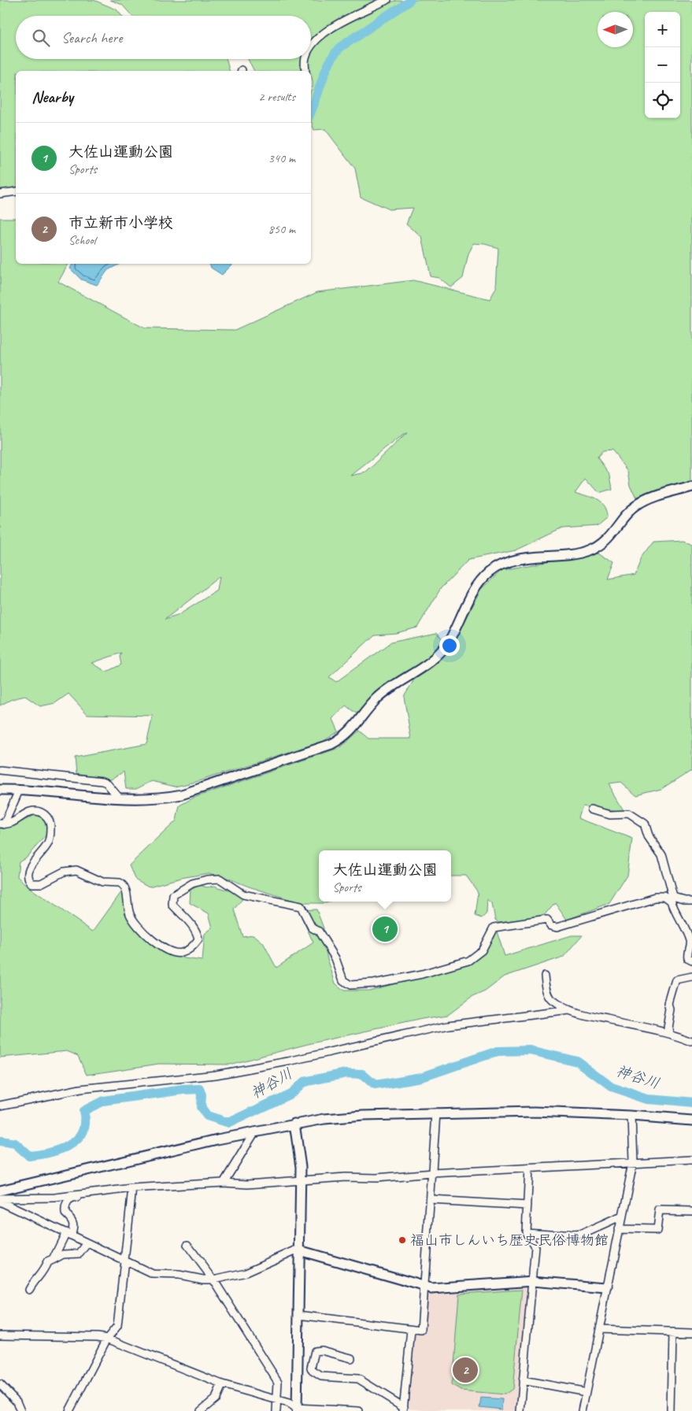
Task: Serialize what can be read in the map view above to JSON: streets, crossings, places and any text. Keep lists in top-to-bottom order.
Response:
{
  "water": ["神谷川"],
  "places": ["福山市しんいち歴史民俗博物館"],
  "north": "left",
  "page": {
    "map_buttons": ["+", "−"],
    "search": "Search here",
    "heading": ["Nearby", "2 results"],
    "list": [
      {
        "mark": "1",
        "name": "大佐山運動公園",
        "note": "Sports",
        "value": "340 m"
      },
      {
        "mark": "2",
        "name": "市立新市小学校",
        "note": "School",
        "value": "850 m"
      }
    ],
    "popup": ["大佐山運動公園", "Sports"],
    "pins": ["1", "2"]
  }
}
